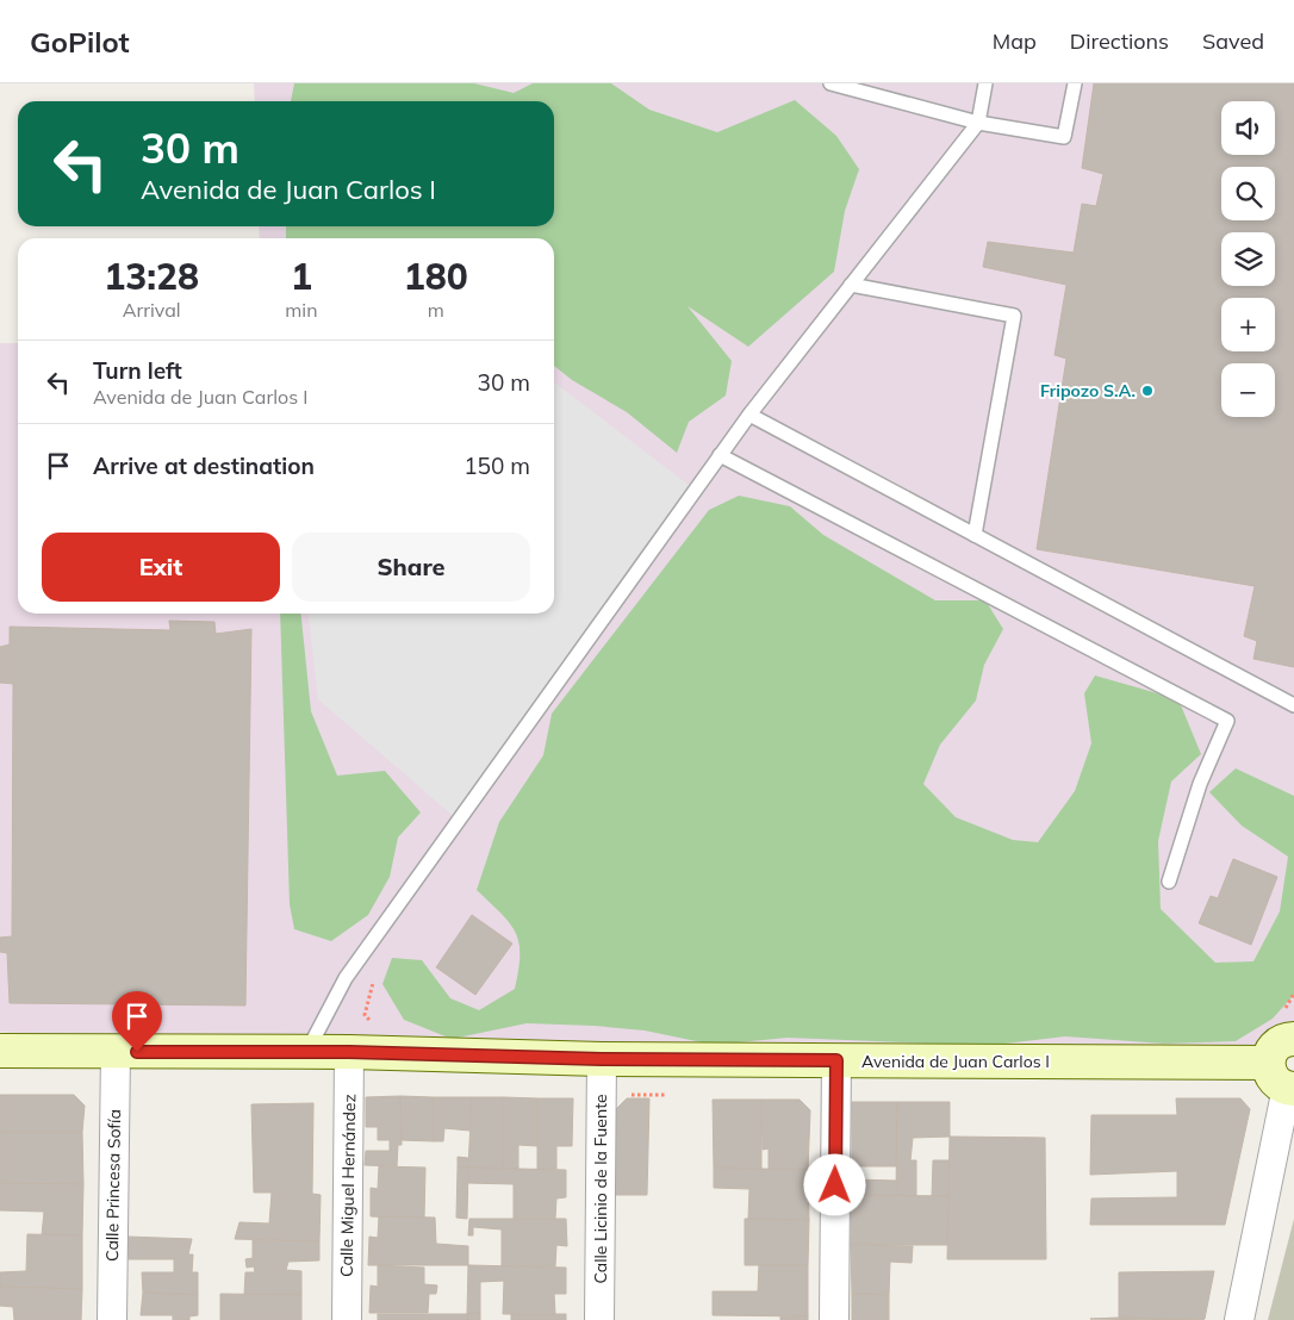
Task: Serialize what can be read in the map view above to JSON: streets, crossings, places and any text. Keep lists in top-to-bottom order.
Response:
{
  "streets": {
    "street": [
      "Avenida de Juan Carlos I",
      "Calle Princesa Sofía",
      "Calle Miguel Hernández",
      "Calle Licinio de la Fuente"
    ]
  },
  "crossings": [
    ["Avenida de Juan Carlos I", "Calle Princesa Sofía"],
    ["Avenida de Juan Carlos I", "Calle Miguel Hernández"],
    ["Avenida de Juan Carlos I", "Calle Licinio de la Fuente"]
  ],
  "places": ["Fripozo S.A."],
  "page": {
    "header": "GoPilot",
    "nav": ["Map", "Directions", "Saved"],
    "map_buttons": ["+", "−"],
    "turn": ["30 m", "Avenida de Juan Carlos I"],
    "eta": [
      "13:28",
      "Arrival",
      "1",
      "min",
      "180",
      "m"
    ],
    "list": [
      {
        "name": "Turn left",
        "note": "Avenida de Juan Carlos I",
        "value": "30 m"
      },
      {
        "name": "Arrive at destination",
        "value": "150 m"
      }
    ],
    "buttons": ["Exit", "Share"]
  }
}
